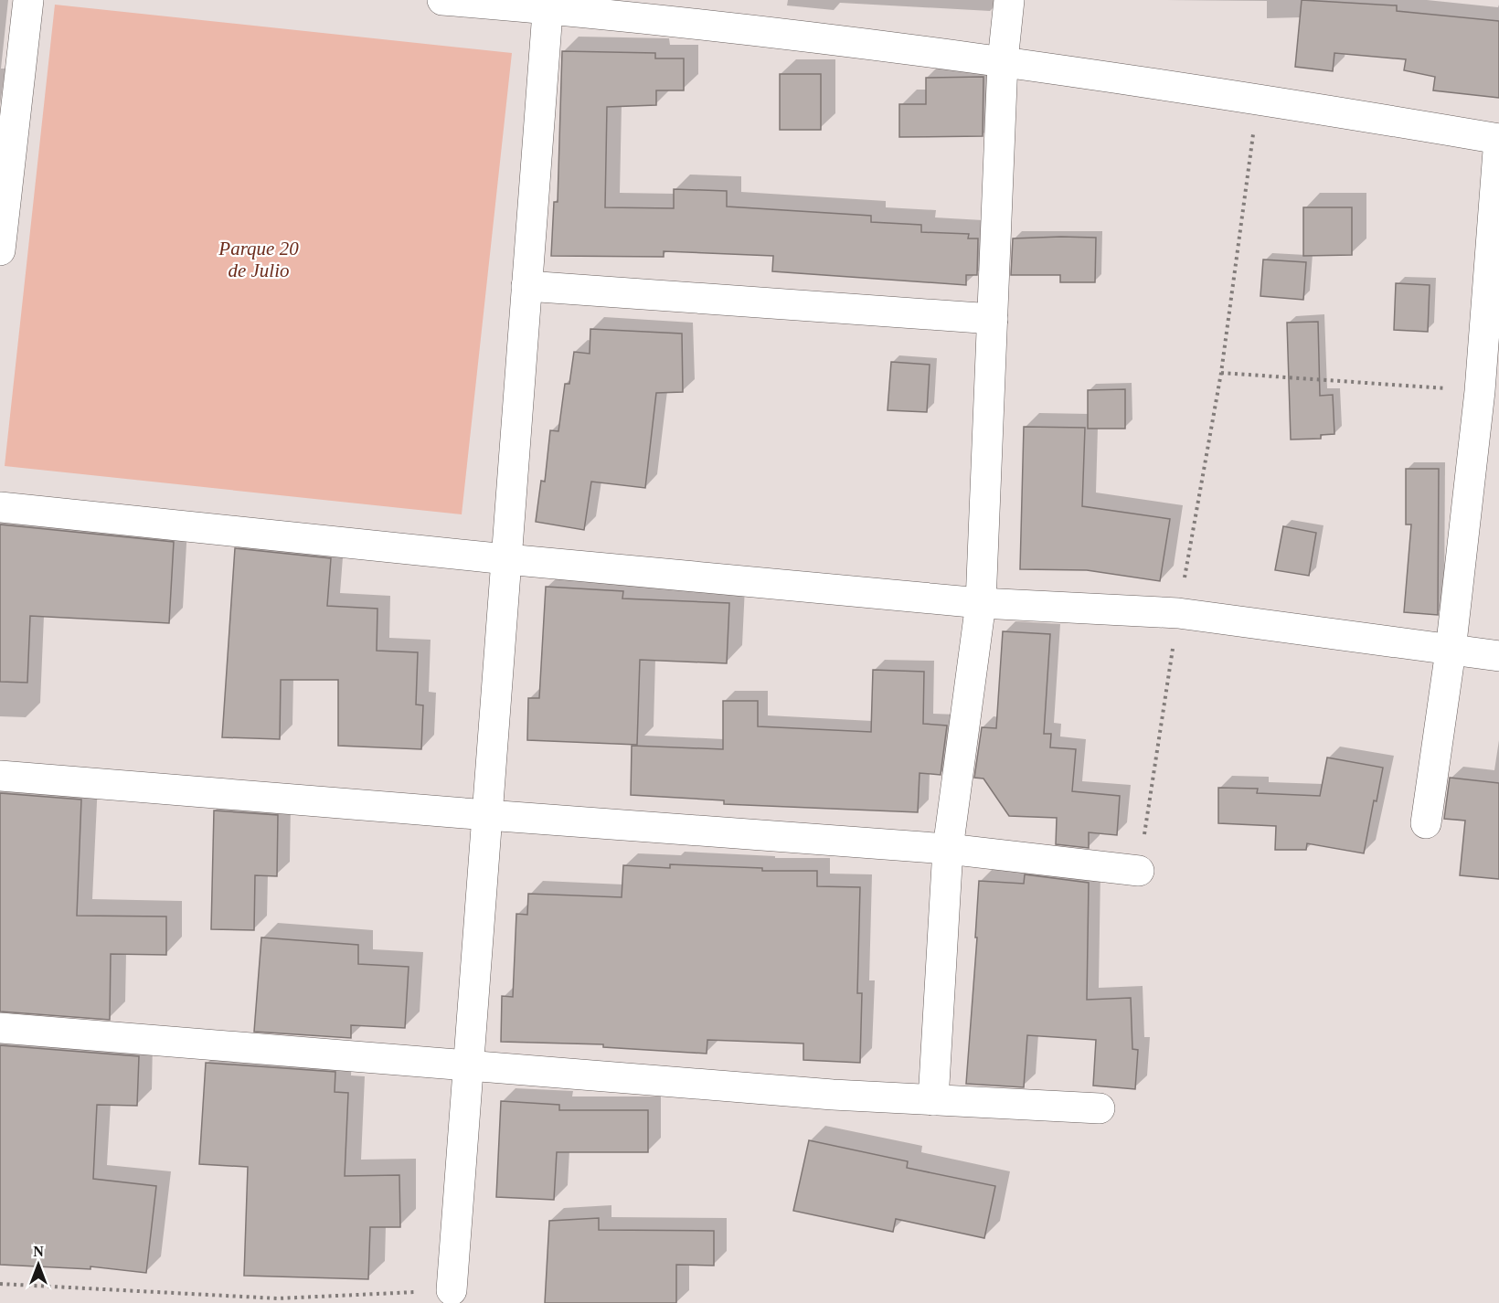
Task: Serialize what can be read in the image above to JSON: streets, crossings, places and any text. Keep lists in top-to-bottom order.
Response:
{
  "parks": ["Parque 20 de Julio"],
  "north": "top"
}
